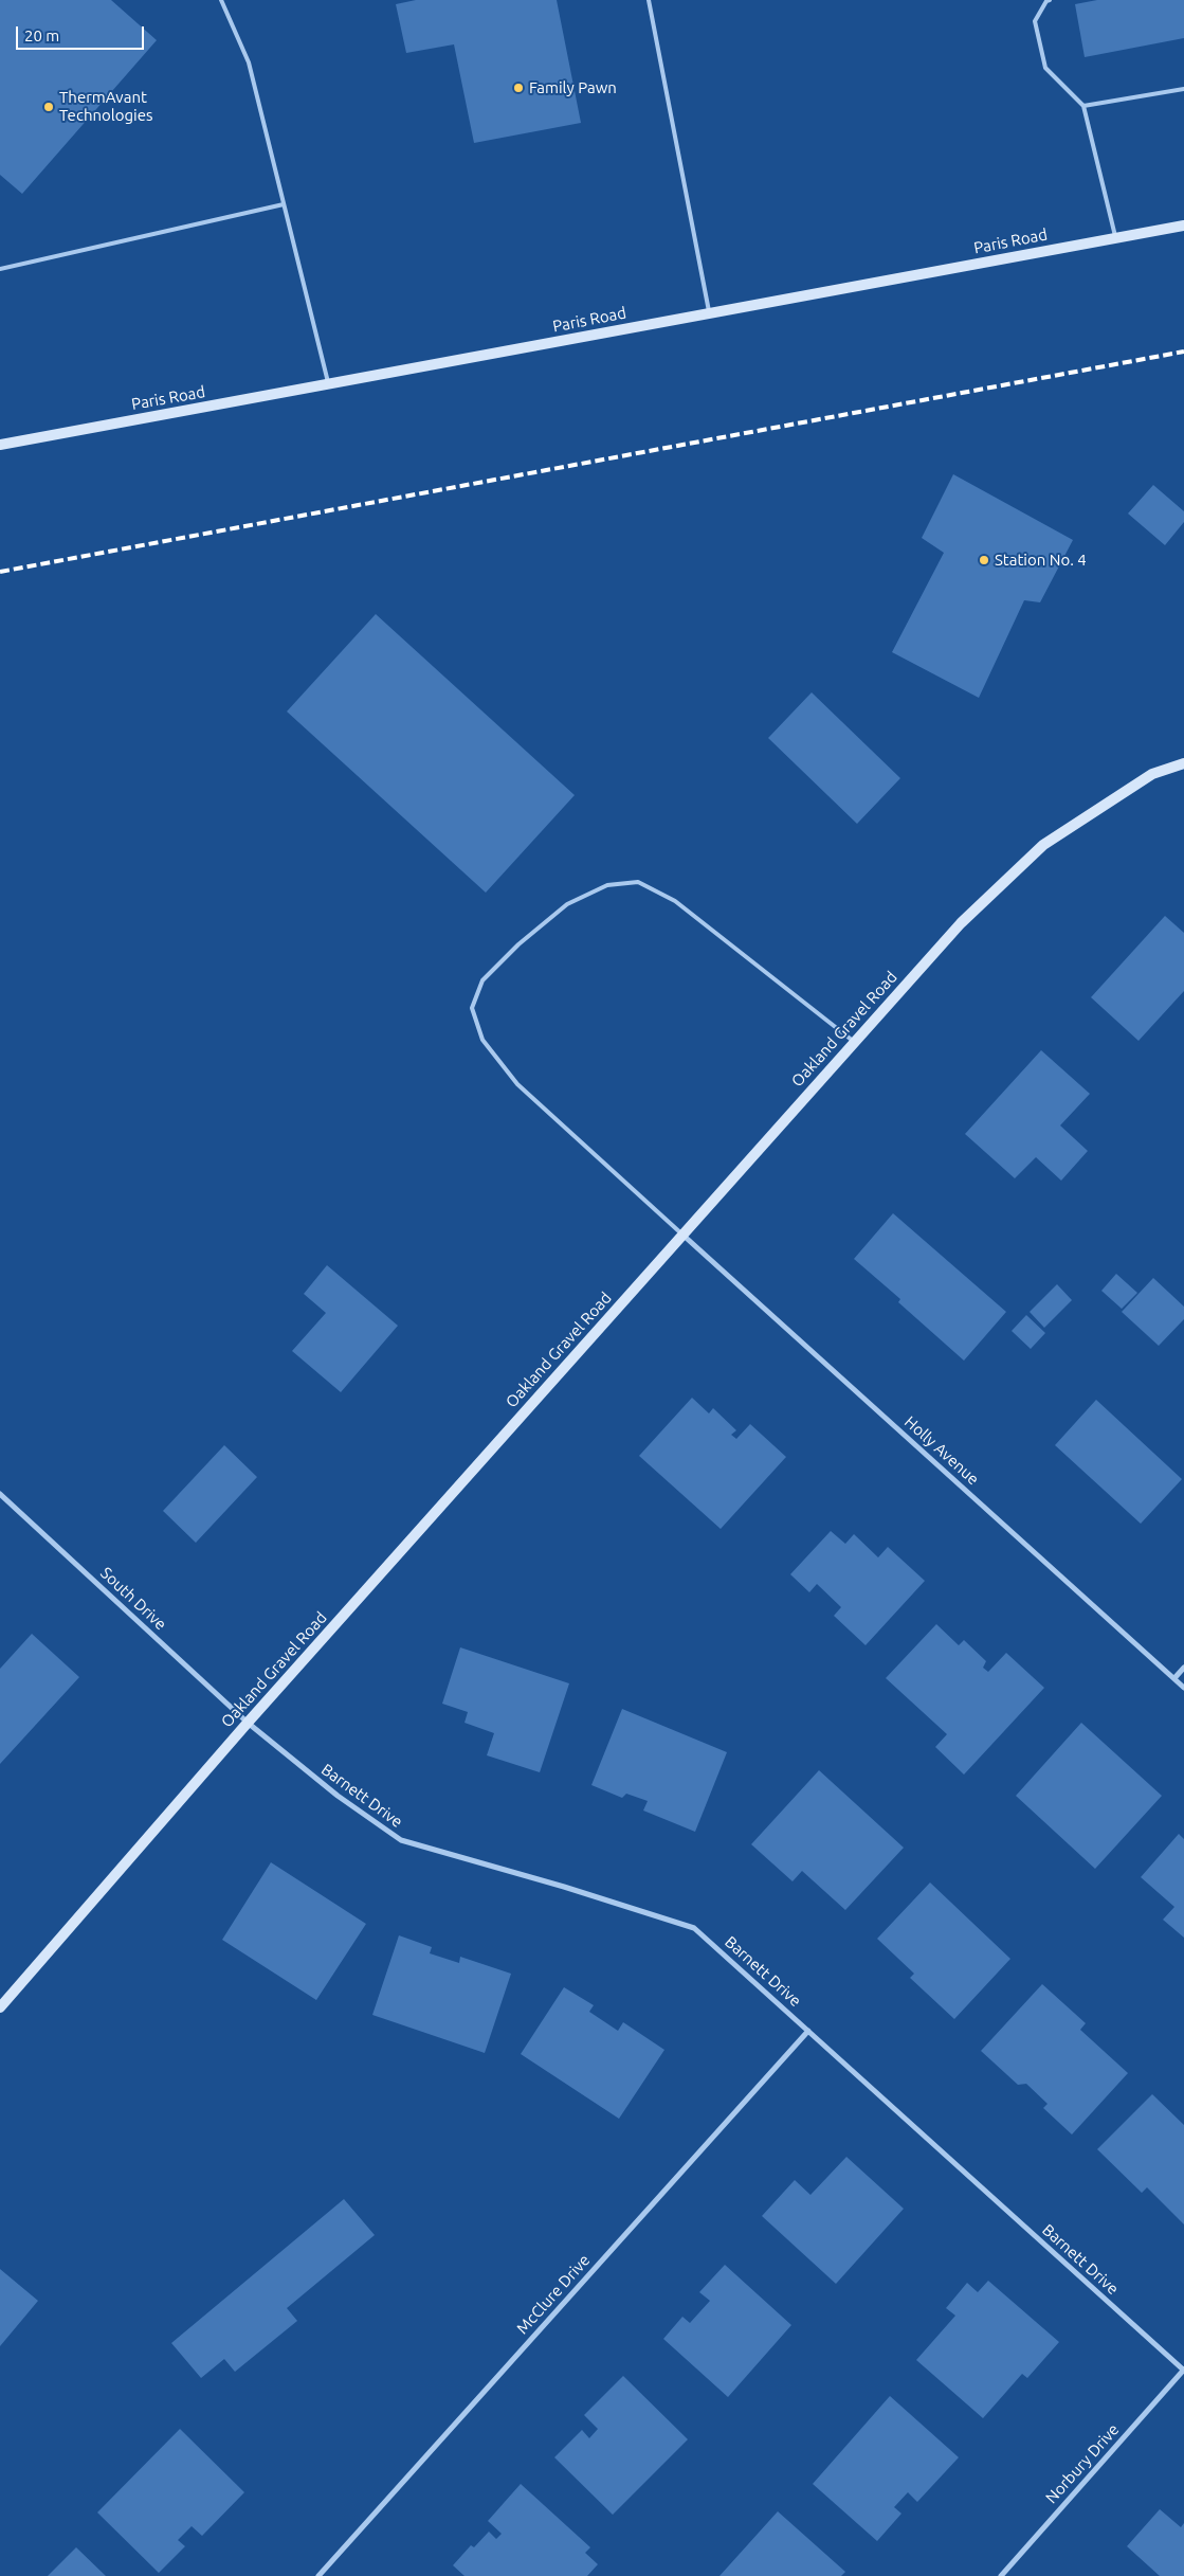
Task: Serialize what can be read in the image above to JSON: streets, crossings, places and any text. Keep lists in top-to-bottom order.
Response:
{
  "streets": {
    "street": [
      "Paris Road",
      "Oakland Gravel Road",
      "Holly Avenue",
      "South Drive",
      "Barnett Drive",
      "McClure Drive",
      "Norbury Drive"
    ]
  },
  "crossings": [
    ["Oakland Gravel Road", "Holly Avenue"],
    ["Oakland Gravel Road", "South Drive"],
    ["Oakland Gravel Road", "Barnett Drive"],
    ["South Drive", "Barnett Drive"],
    ["Barnett Drive", "McClure Drive"],
    ["Barnett Drive", "Norbury Drive"]
  ],
  "places": ["Family Pawn", "ThermAvant Technologies", "Station No. 4"],
  "scale_bar": "20 m"
}
